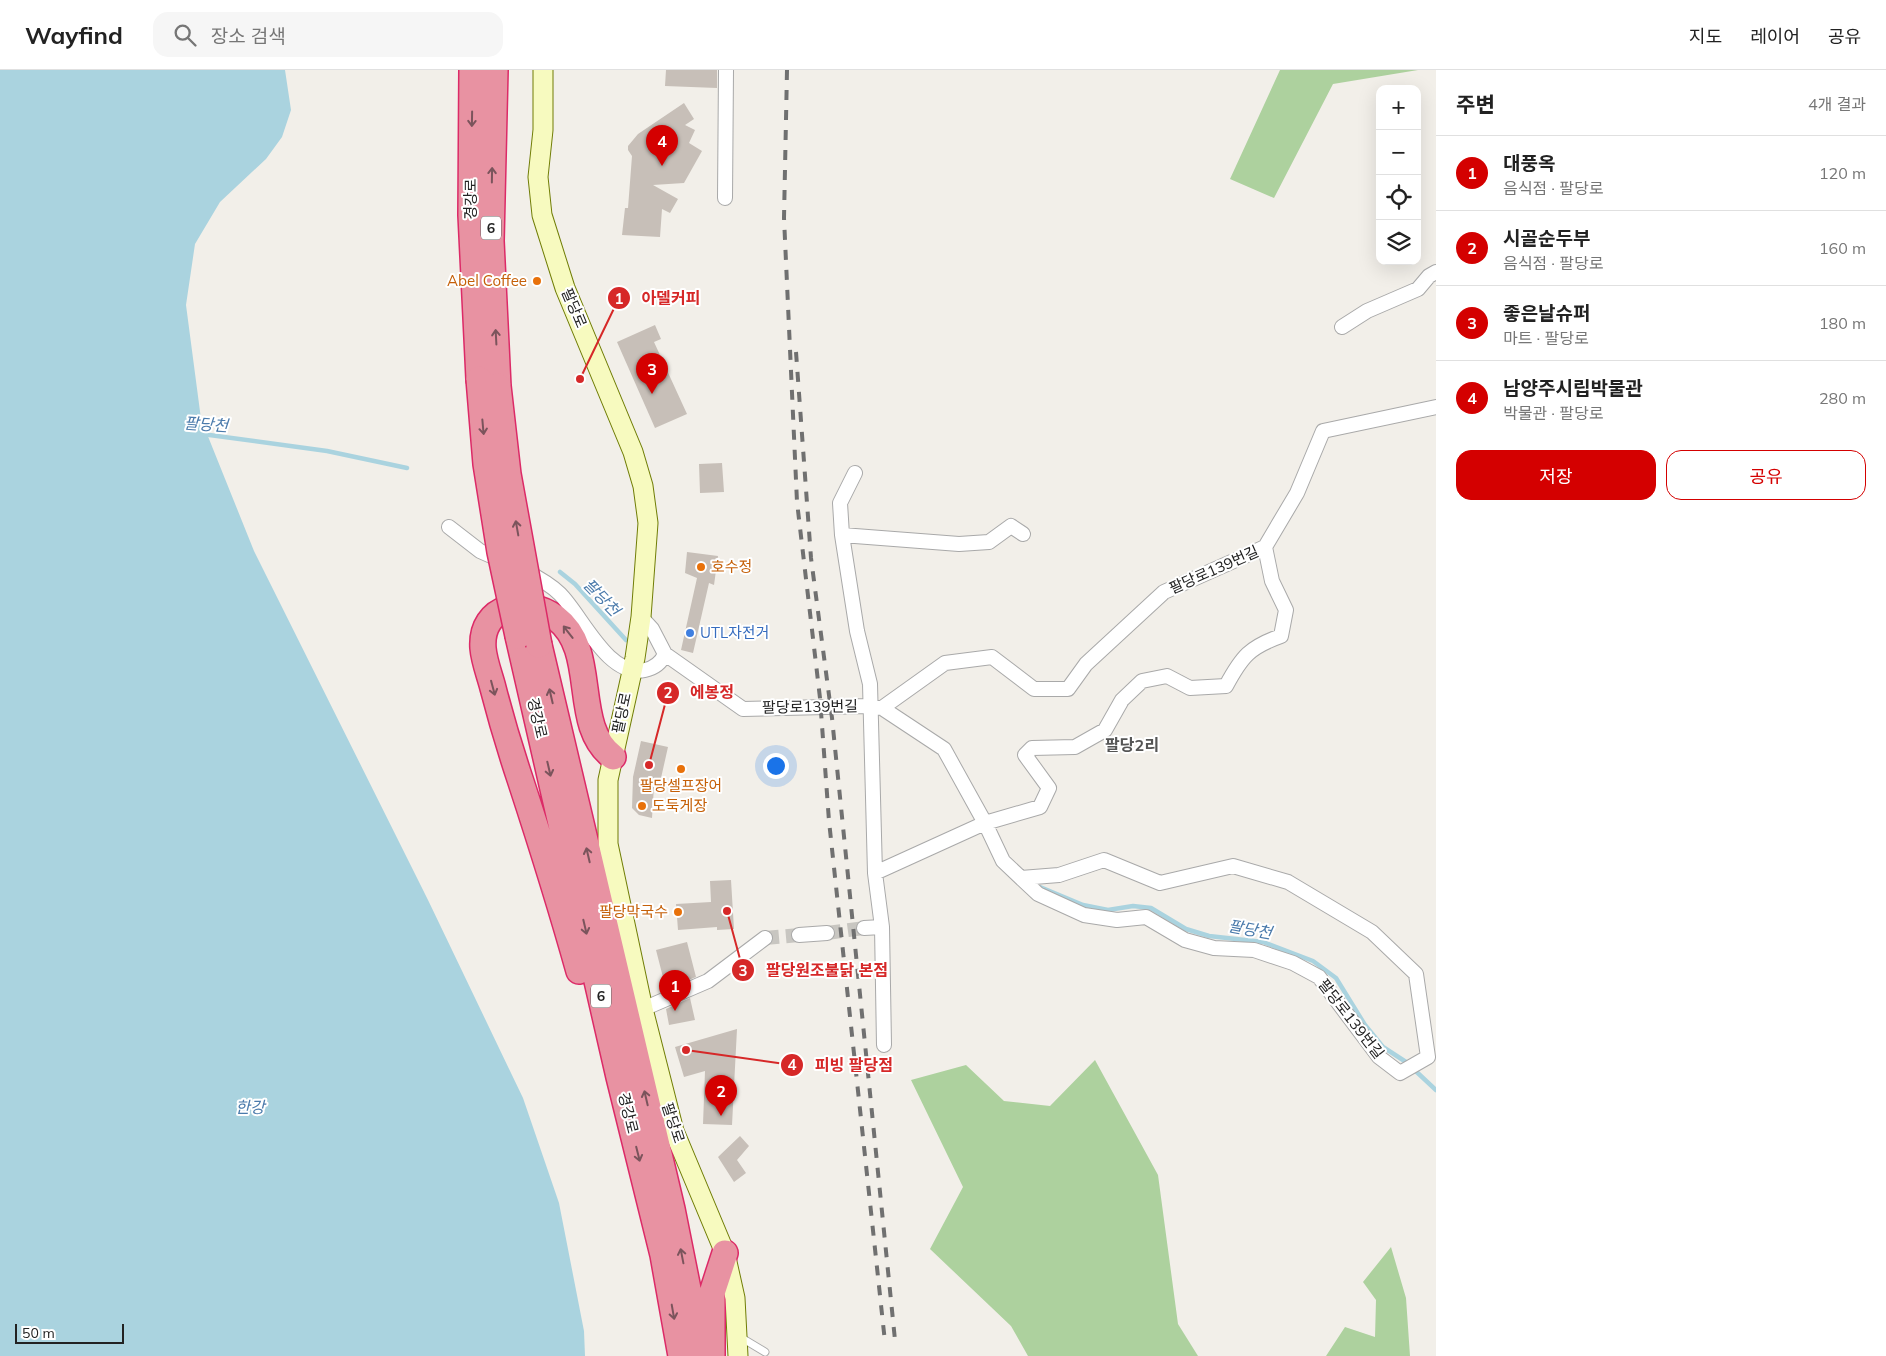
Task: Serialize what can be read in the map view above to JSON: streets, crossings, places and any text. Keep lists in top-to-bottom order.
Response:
{
  "streets": {
    "highway": ["경강로", "6"],
    "street": ["팔당로", "팔당로139번길"]
  },
  "districts": ["팔당2리"],
  "water": ["팔당천", "한강"],
  "places": [
    "Abel Coffee",
    "아델커피",
    "호수정",
    "UTL자전거",
    "에봉정",
    "팔당셀프장어",
    "도둑게장",
    "팔당원조불닭 본점",
    "팔당막국수",
    "피빙 팔당점"
  ],
  "scale_bar": "50 m",
  "page": {
    "header": "Wayfind",
    "search": "장소 검색",
    "nav": ["지도", "레이어", "공유"],
    "heading": ["주변", "4개 결과"],
    "map_buttons": ["+", "−"],
    "pins": [
      "4",
      "3",
      "1",
      "2"
    ],
    "list": [
      {
        "mark": "1",
        "name": "대풍옥",
        "note": "음식점 · 팔당로",
        "value": "120 m"
      },
      {
        "mark": "2",
        "name": "시골순두부",
        "note": "음식점 · 팔당로",
        "value": "160 m"
      },
      {
        "mark": "3",
        "name": "좋은날슈퍼",
        "note": "마트 · 팔당로",
        "value": "180 m"
      },
      {
        "mark": "4",
        "name": "남양주시립박물관",
        "note": "박물관 · 팔당로",
        "value": "280 m"
      }
    ],
    "buttons": ["저장", "공유"],
    "scale": "50 m"
  }
}
